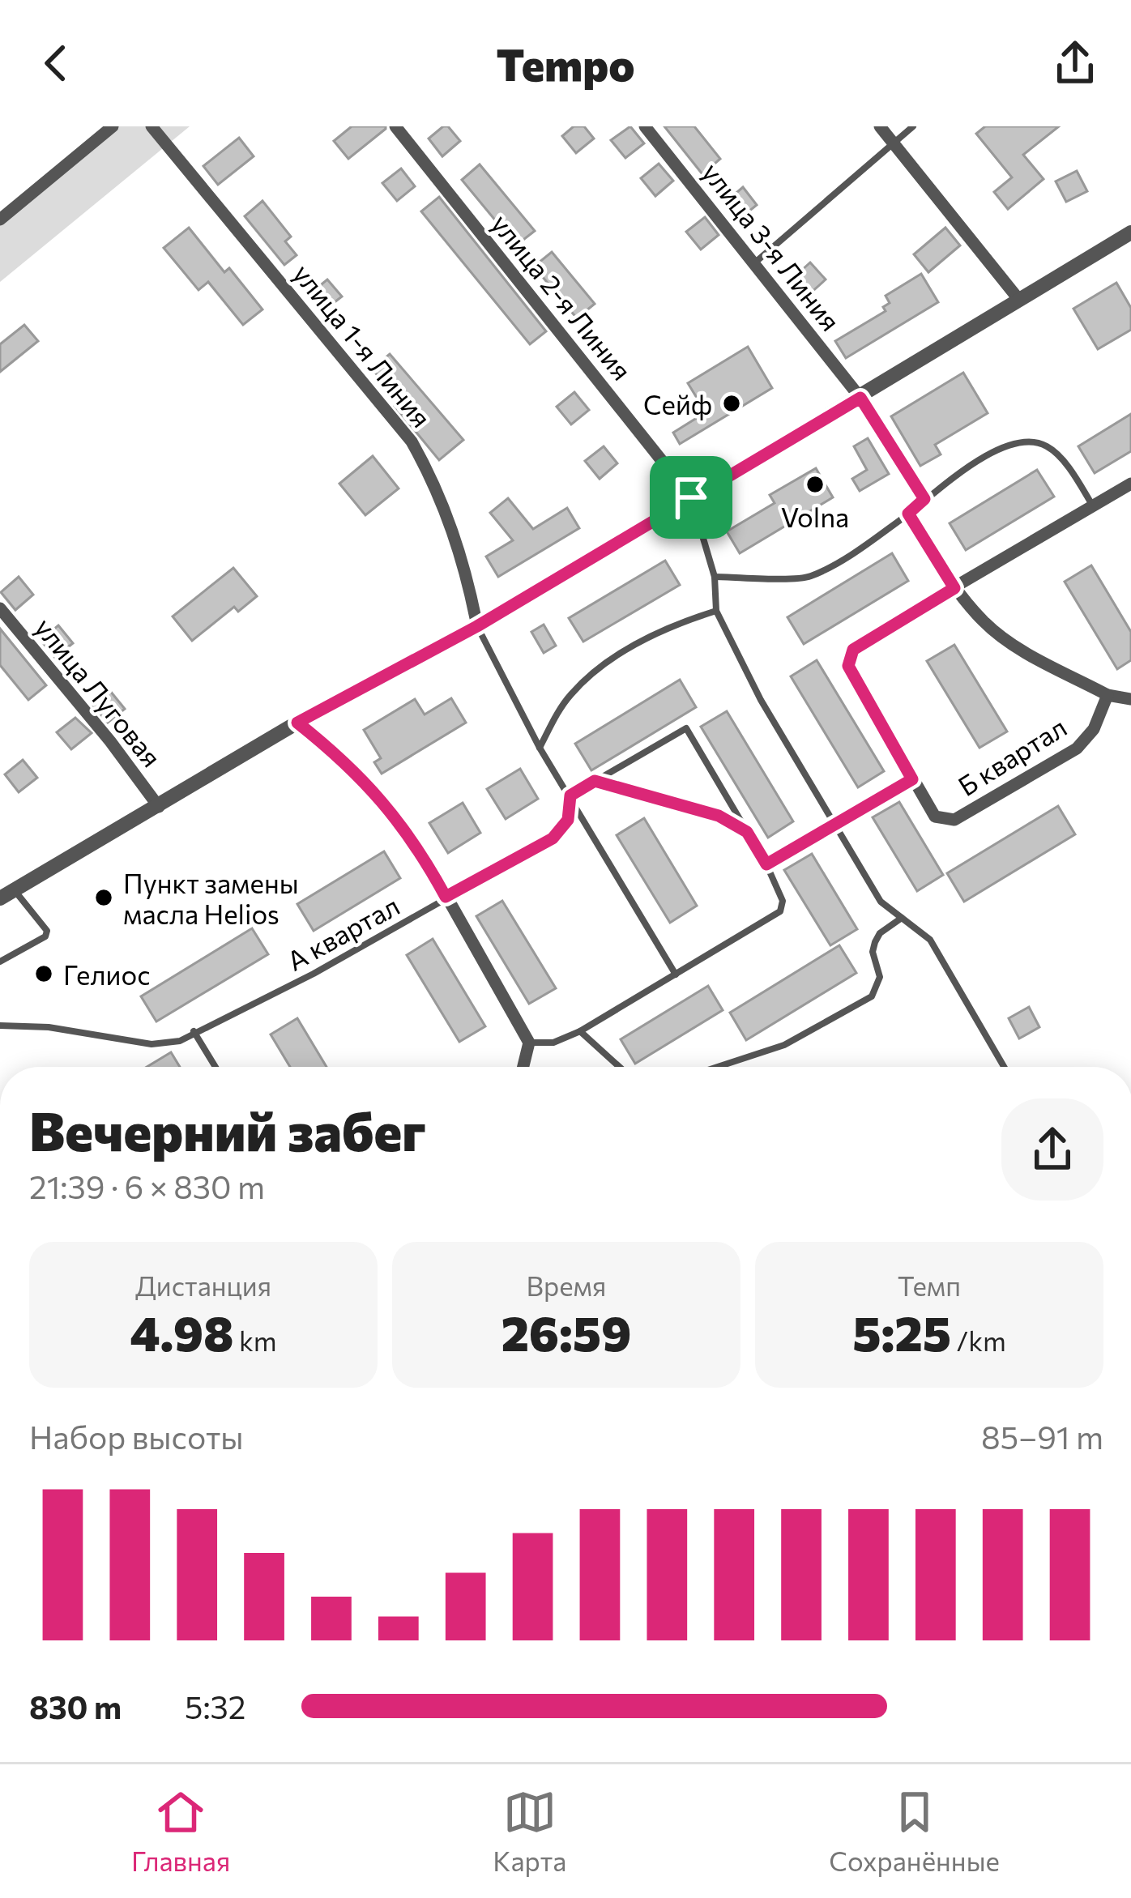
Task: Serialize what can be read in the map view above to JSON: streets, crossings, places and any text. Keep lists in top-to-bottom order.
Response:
{
  "streets": {
    "street": [
      "улица 3-я Линия",
      "улица 2-я Линия",
      "улица 1-я Линия",
      "улица Луговая",
      "Б квартал"
    ],
    "lane": ["А квартал"]
  },
  "places": [
    "Сейф",
    "Volna",
    "Пункт замены масла Helios",
    "Гелиос"
  ],
  "page": {
    "header": "Tempo",
    "heading": ["Вечерний забег", "21:39 · 6 × 830 m"],
    "stats": [
      ["Дистанция", "4.98 km"],
      ["Время", "26:59"],
      ["Темп", "5:25 /km"]
    ],
    "chart": ["Набор высоты", "85–91 m"],
    "list": [
      {
        "name": "830 m",
        "note": "5:32"
      }
    ],
    "tabs": ["Главная", "Карта", "Сохранённые"]
  }
}
